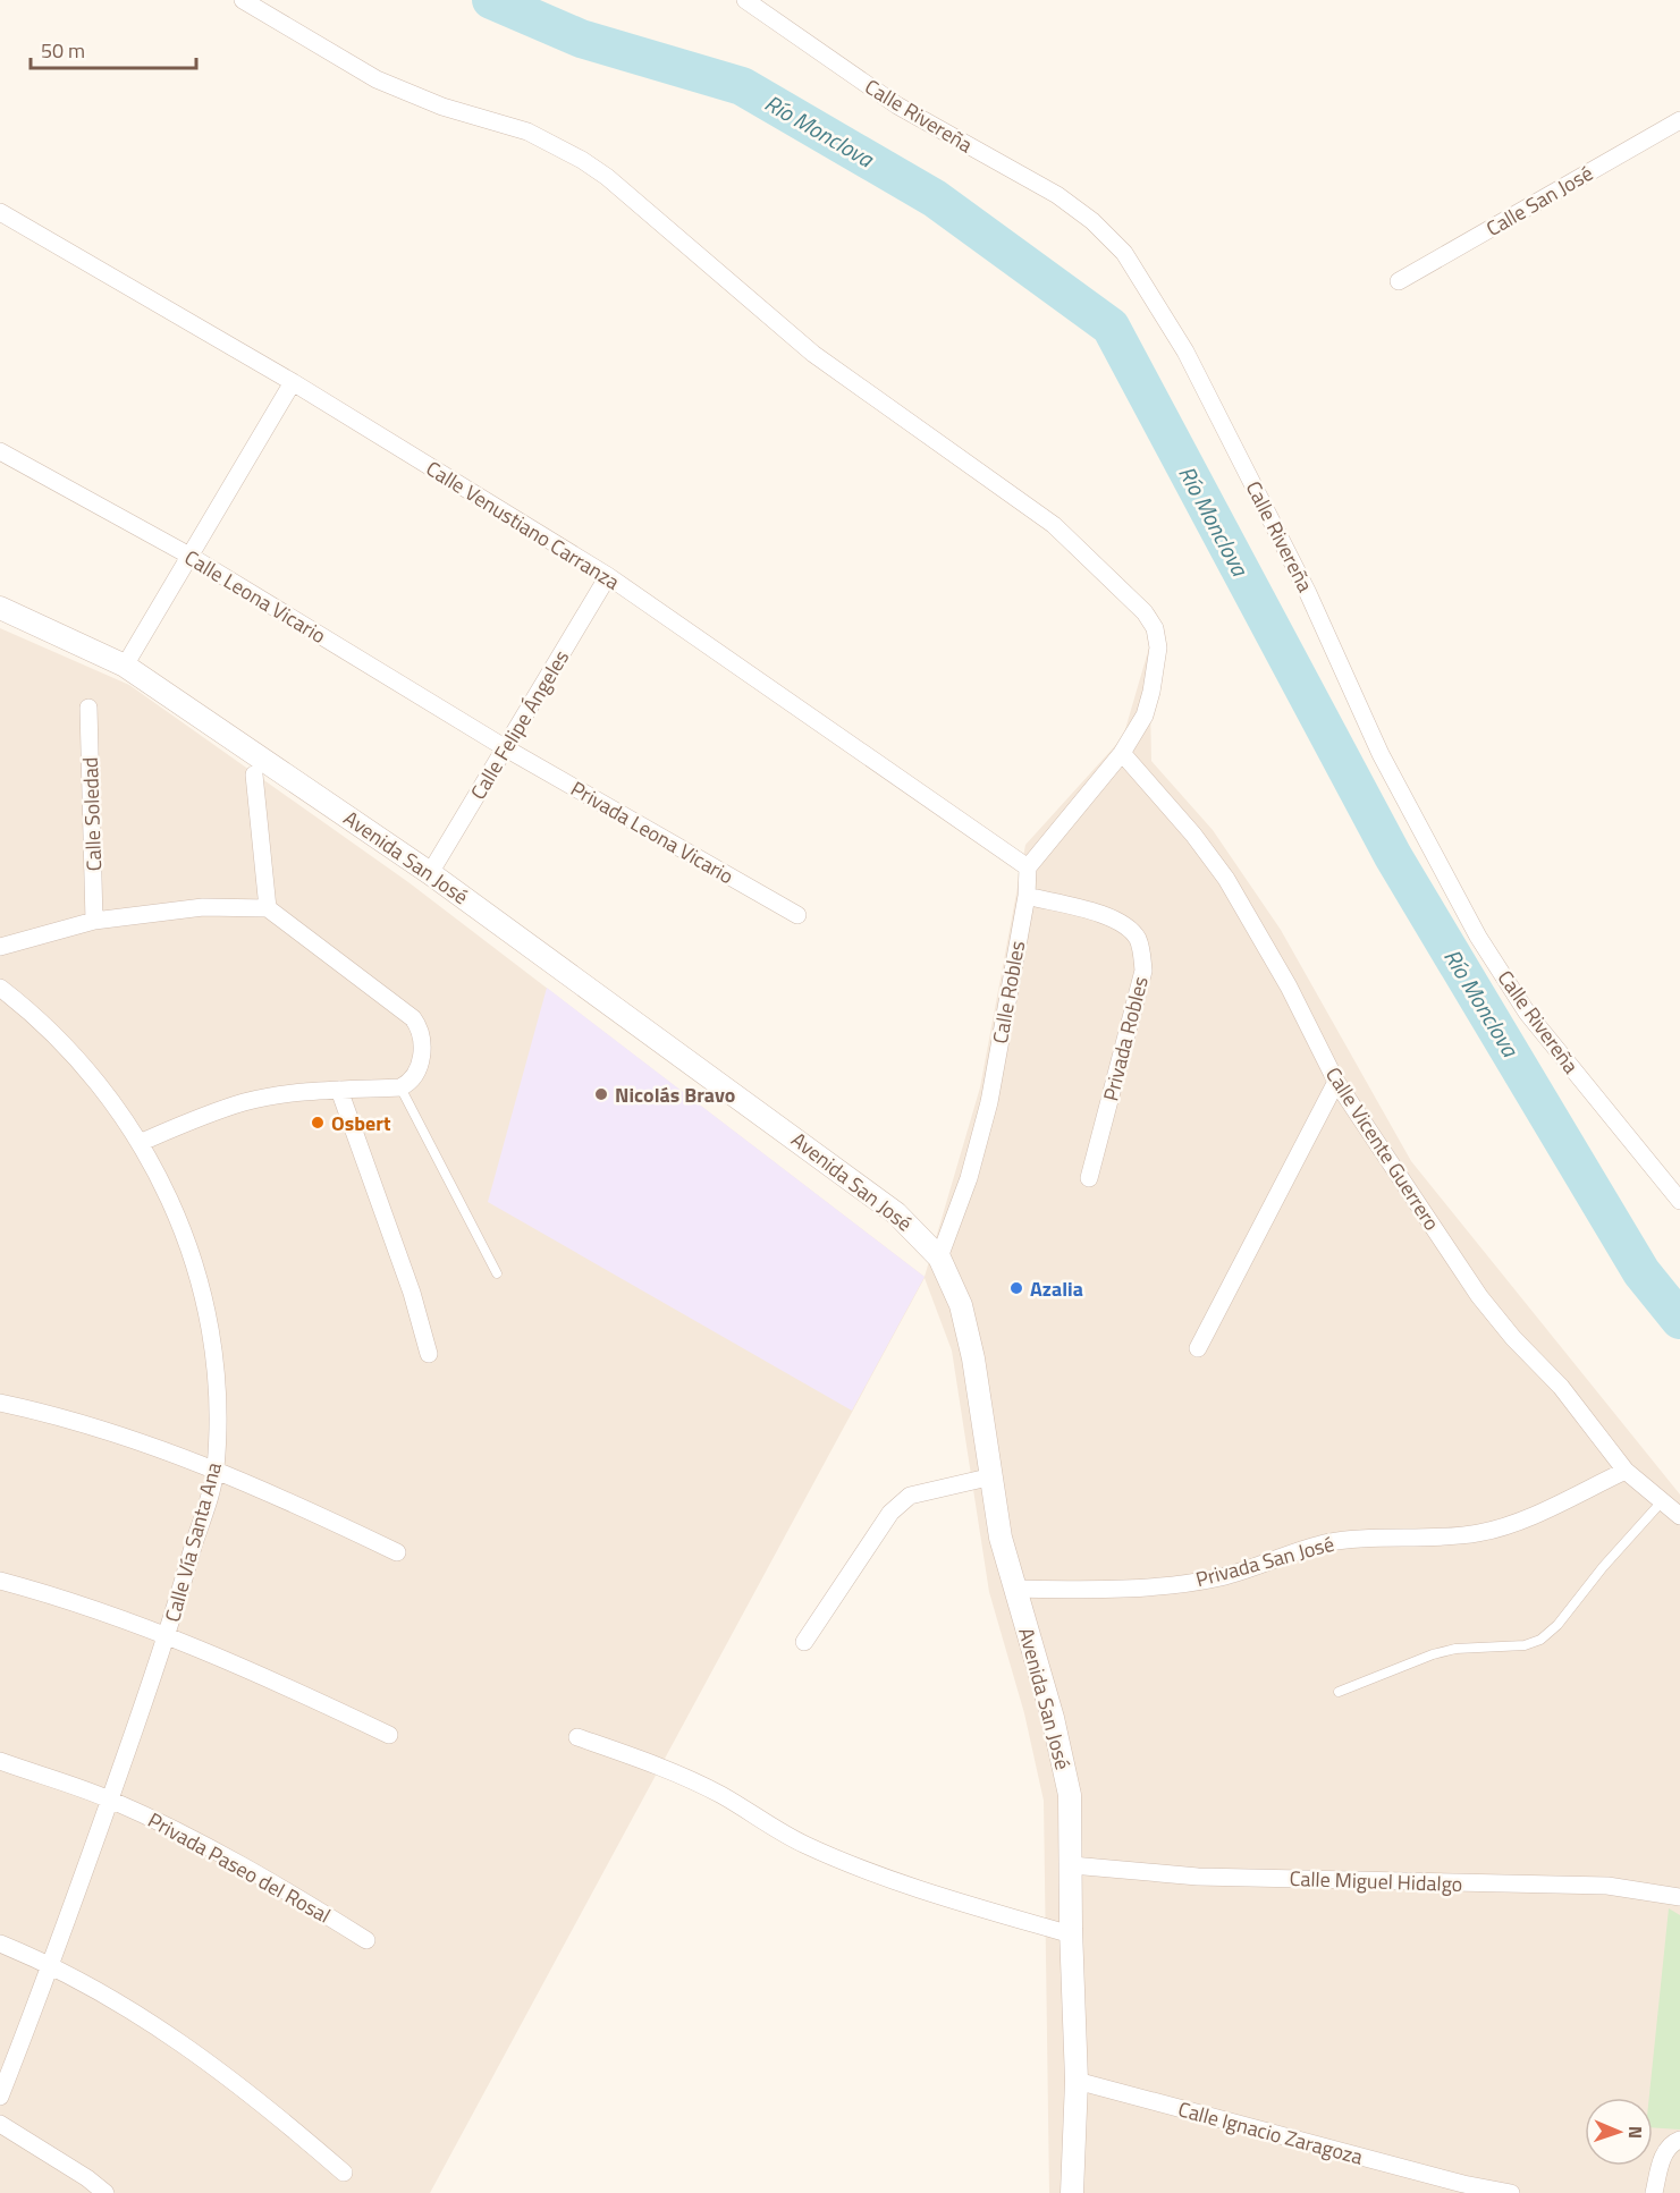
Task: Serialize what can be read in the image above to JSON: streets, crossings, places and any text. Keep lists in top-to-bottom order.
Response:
{
  "streets": {
    "street": [
      "Calle Rivereña",
      "Calle San José",
      "Calle Venustiano Carranza",
      "Calle Leona Vicario",
      "Calle Felipe Ángeles",
      "Calle Soledad",
      "Privada Leona Vicario",
      "Avenida San José",
      "Calle Robles",
      "Privada Robles",
      "Calle Vicente Guerrero",
      "Calle Vía Santa Ana",
      "Privada San José",
      "Privada Paseo del Rosal",
      "Calle Miguel Hidalgo",
      "Calle Ignacio Zaragoza"
    ]
  },
  "crossings": [
    ["Calle Venustiano Carranza", "Calle Felipe Ángeles"],
    ["Calle Venustiano Carranza", "Calle Robles"],
    ["Calle Leona Vicario", "Calle Felipe Ángeles"],
    ["Calle Leona Vicario", "Privada Leona Vicario"],
    ["Calle Felipe Ángeles", "Privada Leona Vicario"],
    ["Calle Felipe Ángeles", "Avenida San José"],
    ["Avenida San José", "Calle Robles"],
    ["Avenida San José", "Privada San José"],
    ["Avenida San José", "Calle Miguel Hidalgo"],
    ["Avenida San José", "Calle Ignacio Zaragoza"],
    ["Calle Robles", "Privada Robles"],
    ["Calle Vicente Guerrero", "Privada San José"],
    ["Calle Vía Santa Ana", "Privada Paseo del Rosal"]
  ],
  "water": ["Río Monclova"],
  "places": ["Nicolás Bravo", "Osbert", "Azalia"],
  "scale_bar": "50 m",
  "north": "right"
}
